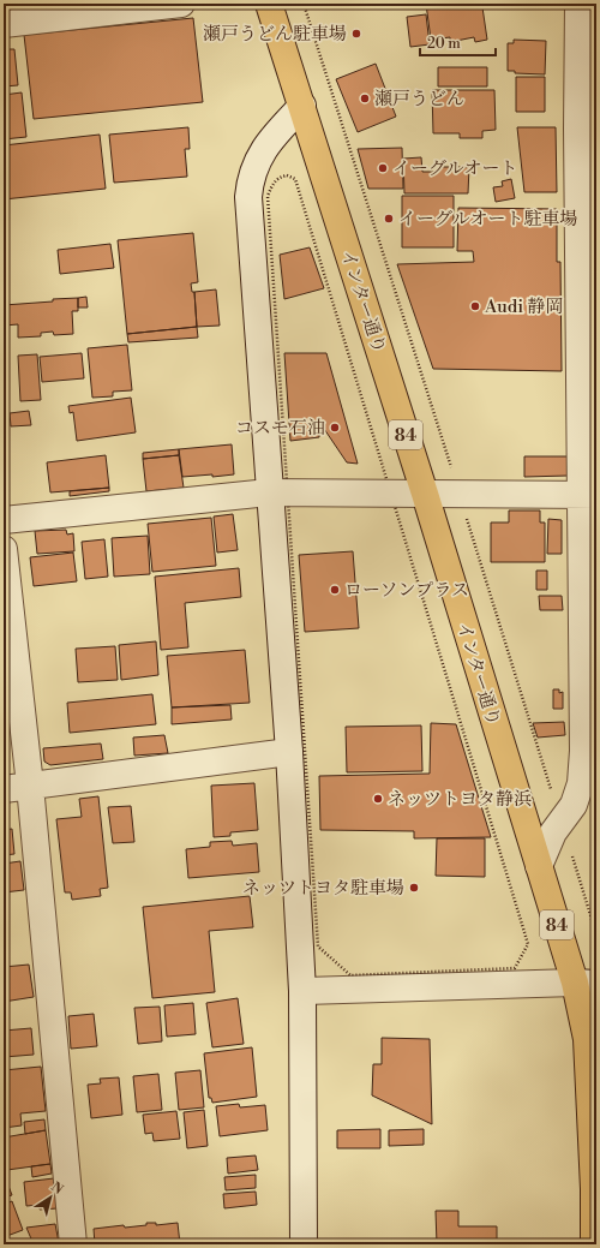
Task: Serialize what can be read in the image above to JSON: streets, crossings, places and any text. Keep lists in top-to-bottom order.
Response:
{
  "streets": {
    "main road": ["インター通り", "84"]
  },
  "places": [
    "瀬戸うどん駐車場",
    "瀬戸うどん",
    "イーグルオート",
    "イーグルオート駐車場",
    "Audi 静岡",
    "コスモ石油",
    "ローソンプラス",
    "ネッツトヨタ静浜",
    "ネッツトヨタ駐車場"
  ],
  "scale_bar": "20 m",
  "north": "top right"
}
